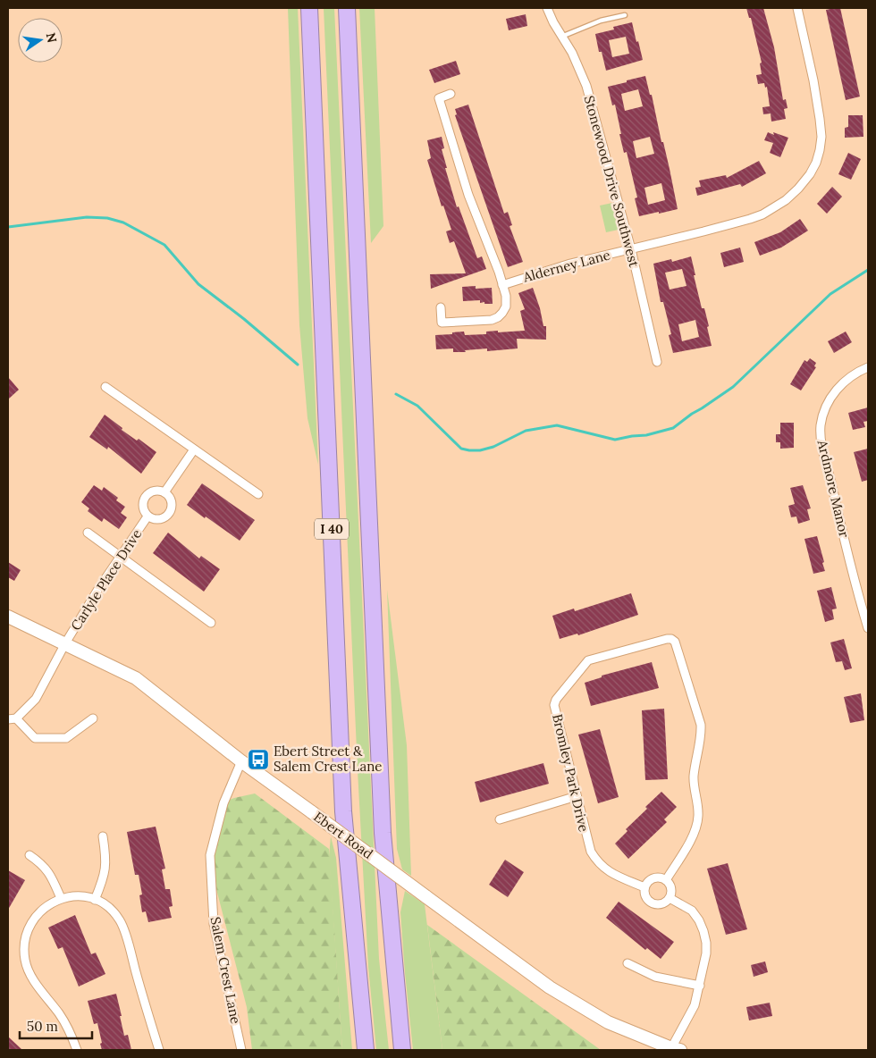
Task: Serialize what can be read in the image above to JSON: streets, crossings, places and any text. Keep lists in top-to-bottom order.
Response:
{
  "streets": {
    "highway": ["I 40"],
    "main road": ["Ebert Road"],
    "street": [
      "Stonewood Drive Southwest",
      "Alderney Lane",
      "Ardmore Manor",
      "Carlyle Place Drive",
      "Bromley Park Drive",
      "Salem Crest Lane"
    ]
  },
  "crossings": [
    ["Stonewood Drive Southwest", "Alderney Lane"],
    ["Carlyle Place Drive", "Ebert Road"],
    ["Ebert Road", "Salem Crest Lane"]
  ],
  "places": {
    "bus stop": ["Ebert Street & Salem Crest Lane"]
  },
  "scale_bar": "50 m",
  "north": "right"
}
